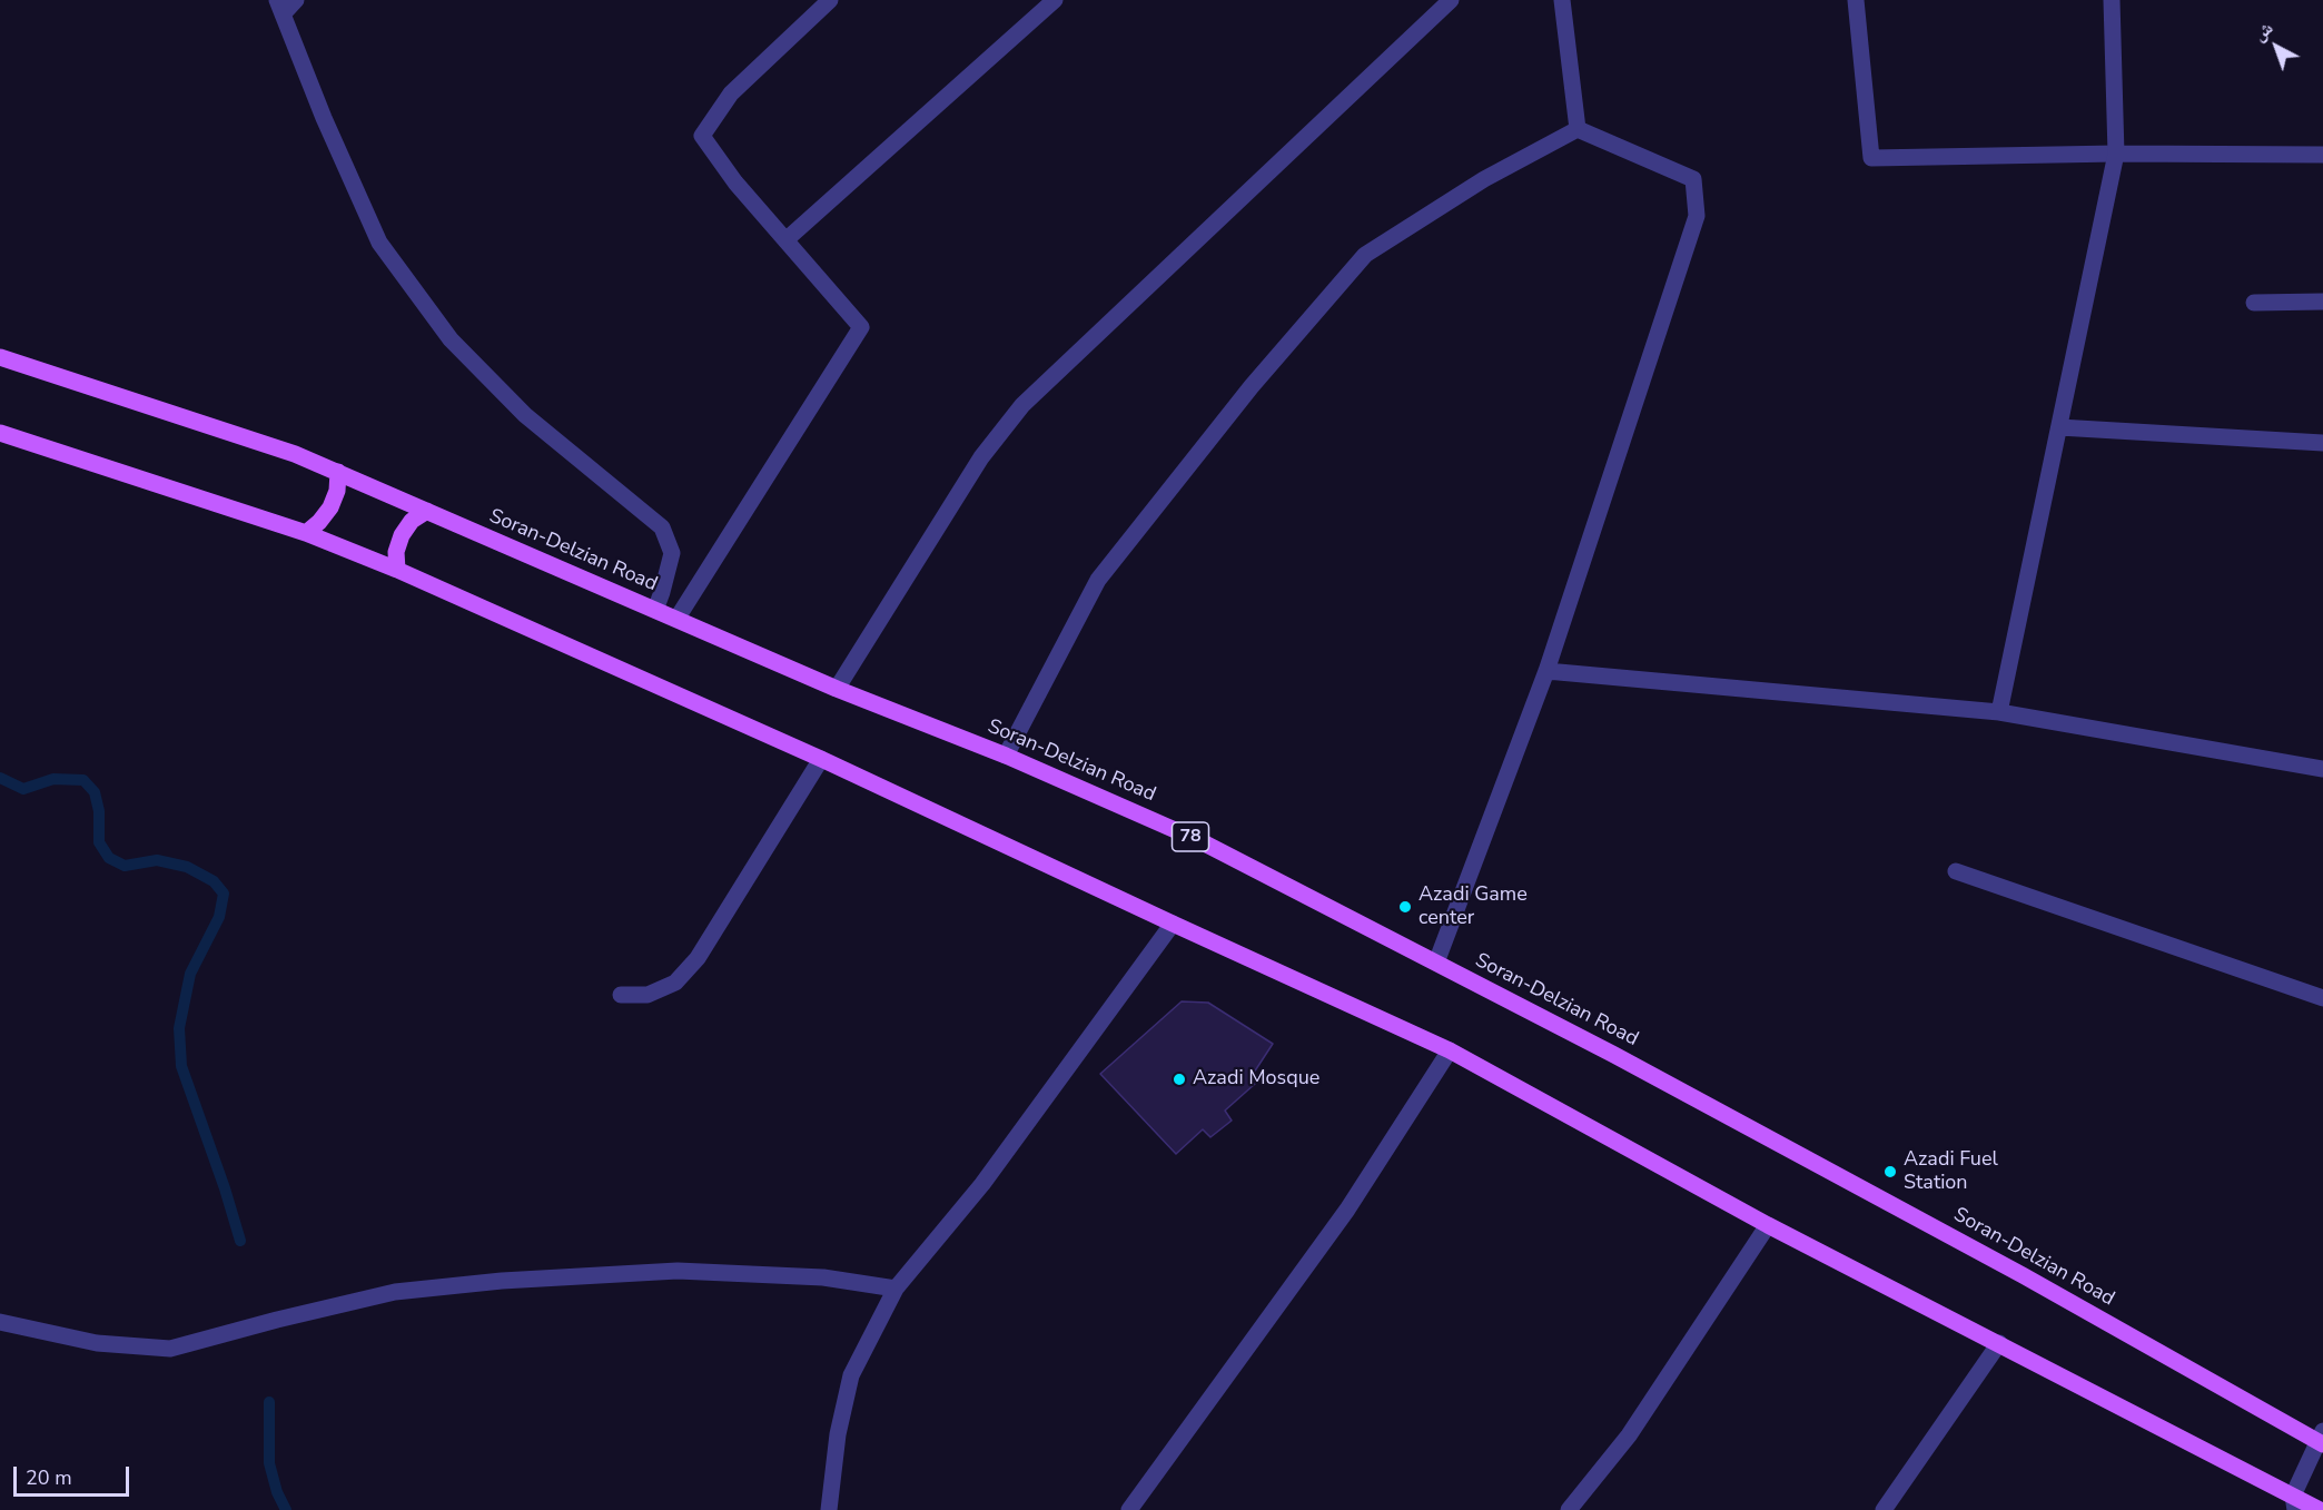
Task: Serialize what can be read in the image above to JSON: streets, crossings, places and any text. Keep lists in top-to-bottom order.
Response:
{
  "streets": {
    "main road": ["Soran-Delzian Road", "78"]
  },
  "places": ["Azadi Game center", "Azadi Mosque", "Azadi Fuel Station"],
  "scale_bar": "20 m",
  "north": "top left"
}
